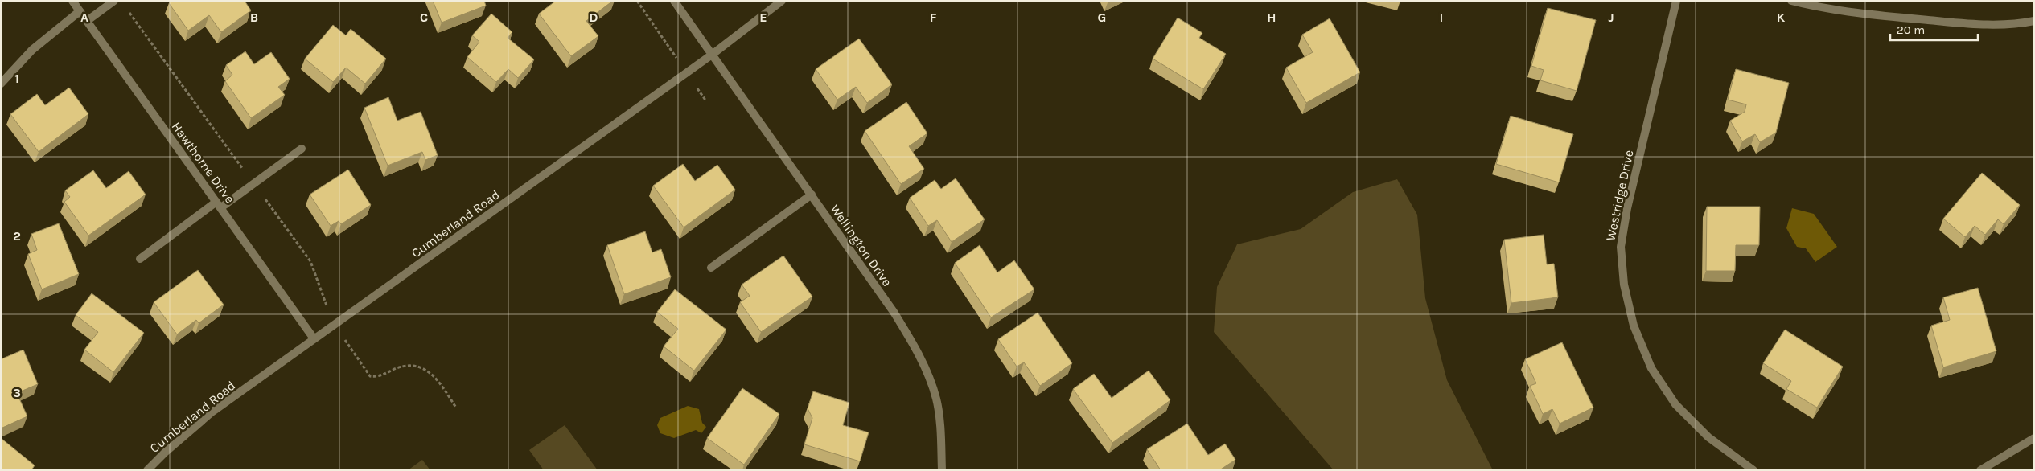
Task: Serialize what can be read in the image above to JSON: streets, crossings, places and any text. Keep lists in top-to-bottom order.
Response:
{
  "streets": {
    "street": [
      "Hawthorne Drive",
      "Westridge Drive",
      "Cumberland Road",
      "Wellington Drive"
    ]
  },
  "crossings": [
    ["Hawthorne Drive", "Cumberland Road"],
    ["Cumberland Road", "Wellington Drive"]
  ],
  "scale_bar": "20 m",
  "grid": {
    "columns": [
      "A",
      "B",
      "C",
      "D",
      "E",
      "F",
      "G",
      "H",
      "I",
      "J",
      "K"
    ],
    "rows": ["1", "2", "3"]
  }
}
